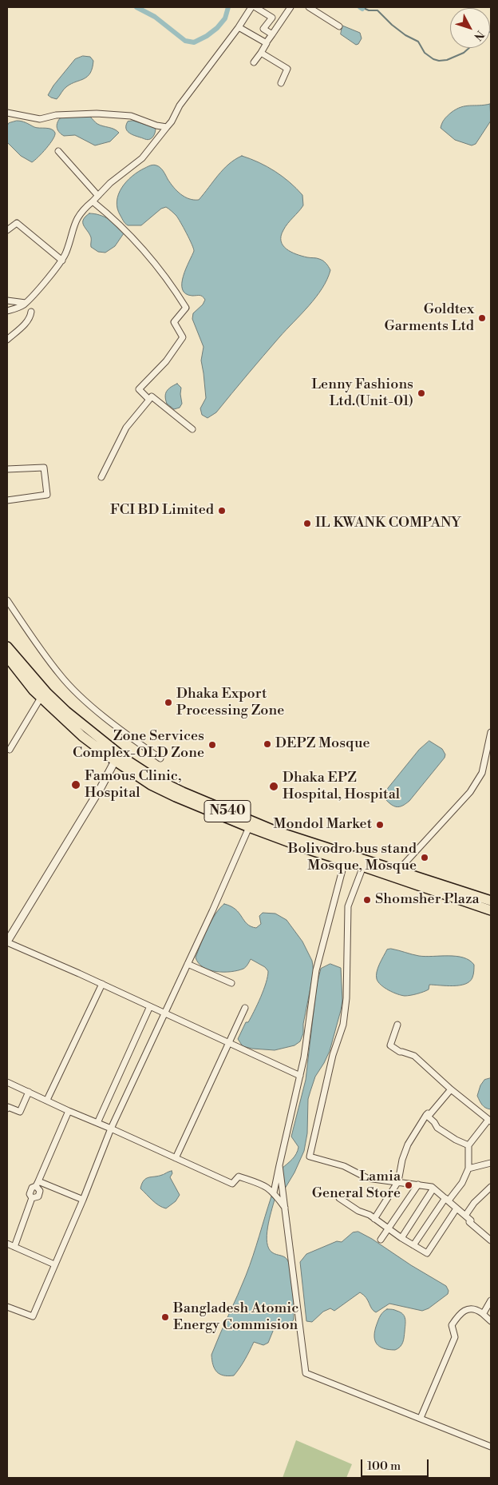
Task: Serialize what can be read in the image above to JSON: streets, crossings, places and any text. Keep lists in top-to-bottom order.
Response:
{
  "streets": {
    "highway": ["N540"]
  },
  "places": [
    "Goldtex Garments Ltd",
    "Lenny Fashions Ltd.(Unit-01)",
    "FCI BD Limited",
    "IL KWANK COMPANY",
    "Dhaka Export Processing Zone",
    "DEPZ Mosque",
    "Zone Services Complex-OLD Zone",
    "Famous Clinic, Hospital",
    "Dhaka EPZ Hospital, Hospital",
    "Mondol Market",
    "Bolivodro bus stand Mosque, Mosque",
    "Shomsher Plaza",
    "Lamia General Store",
    "Bangladesh Atomic Energy Commision"
  ],
  "scale_bar": "100 m",
  "north": "bottom right"
}
